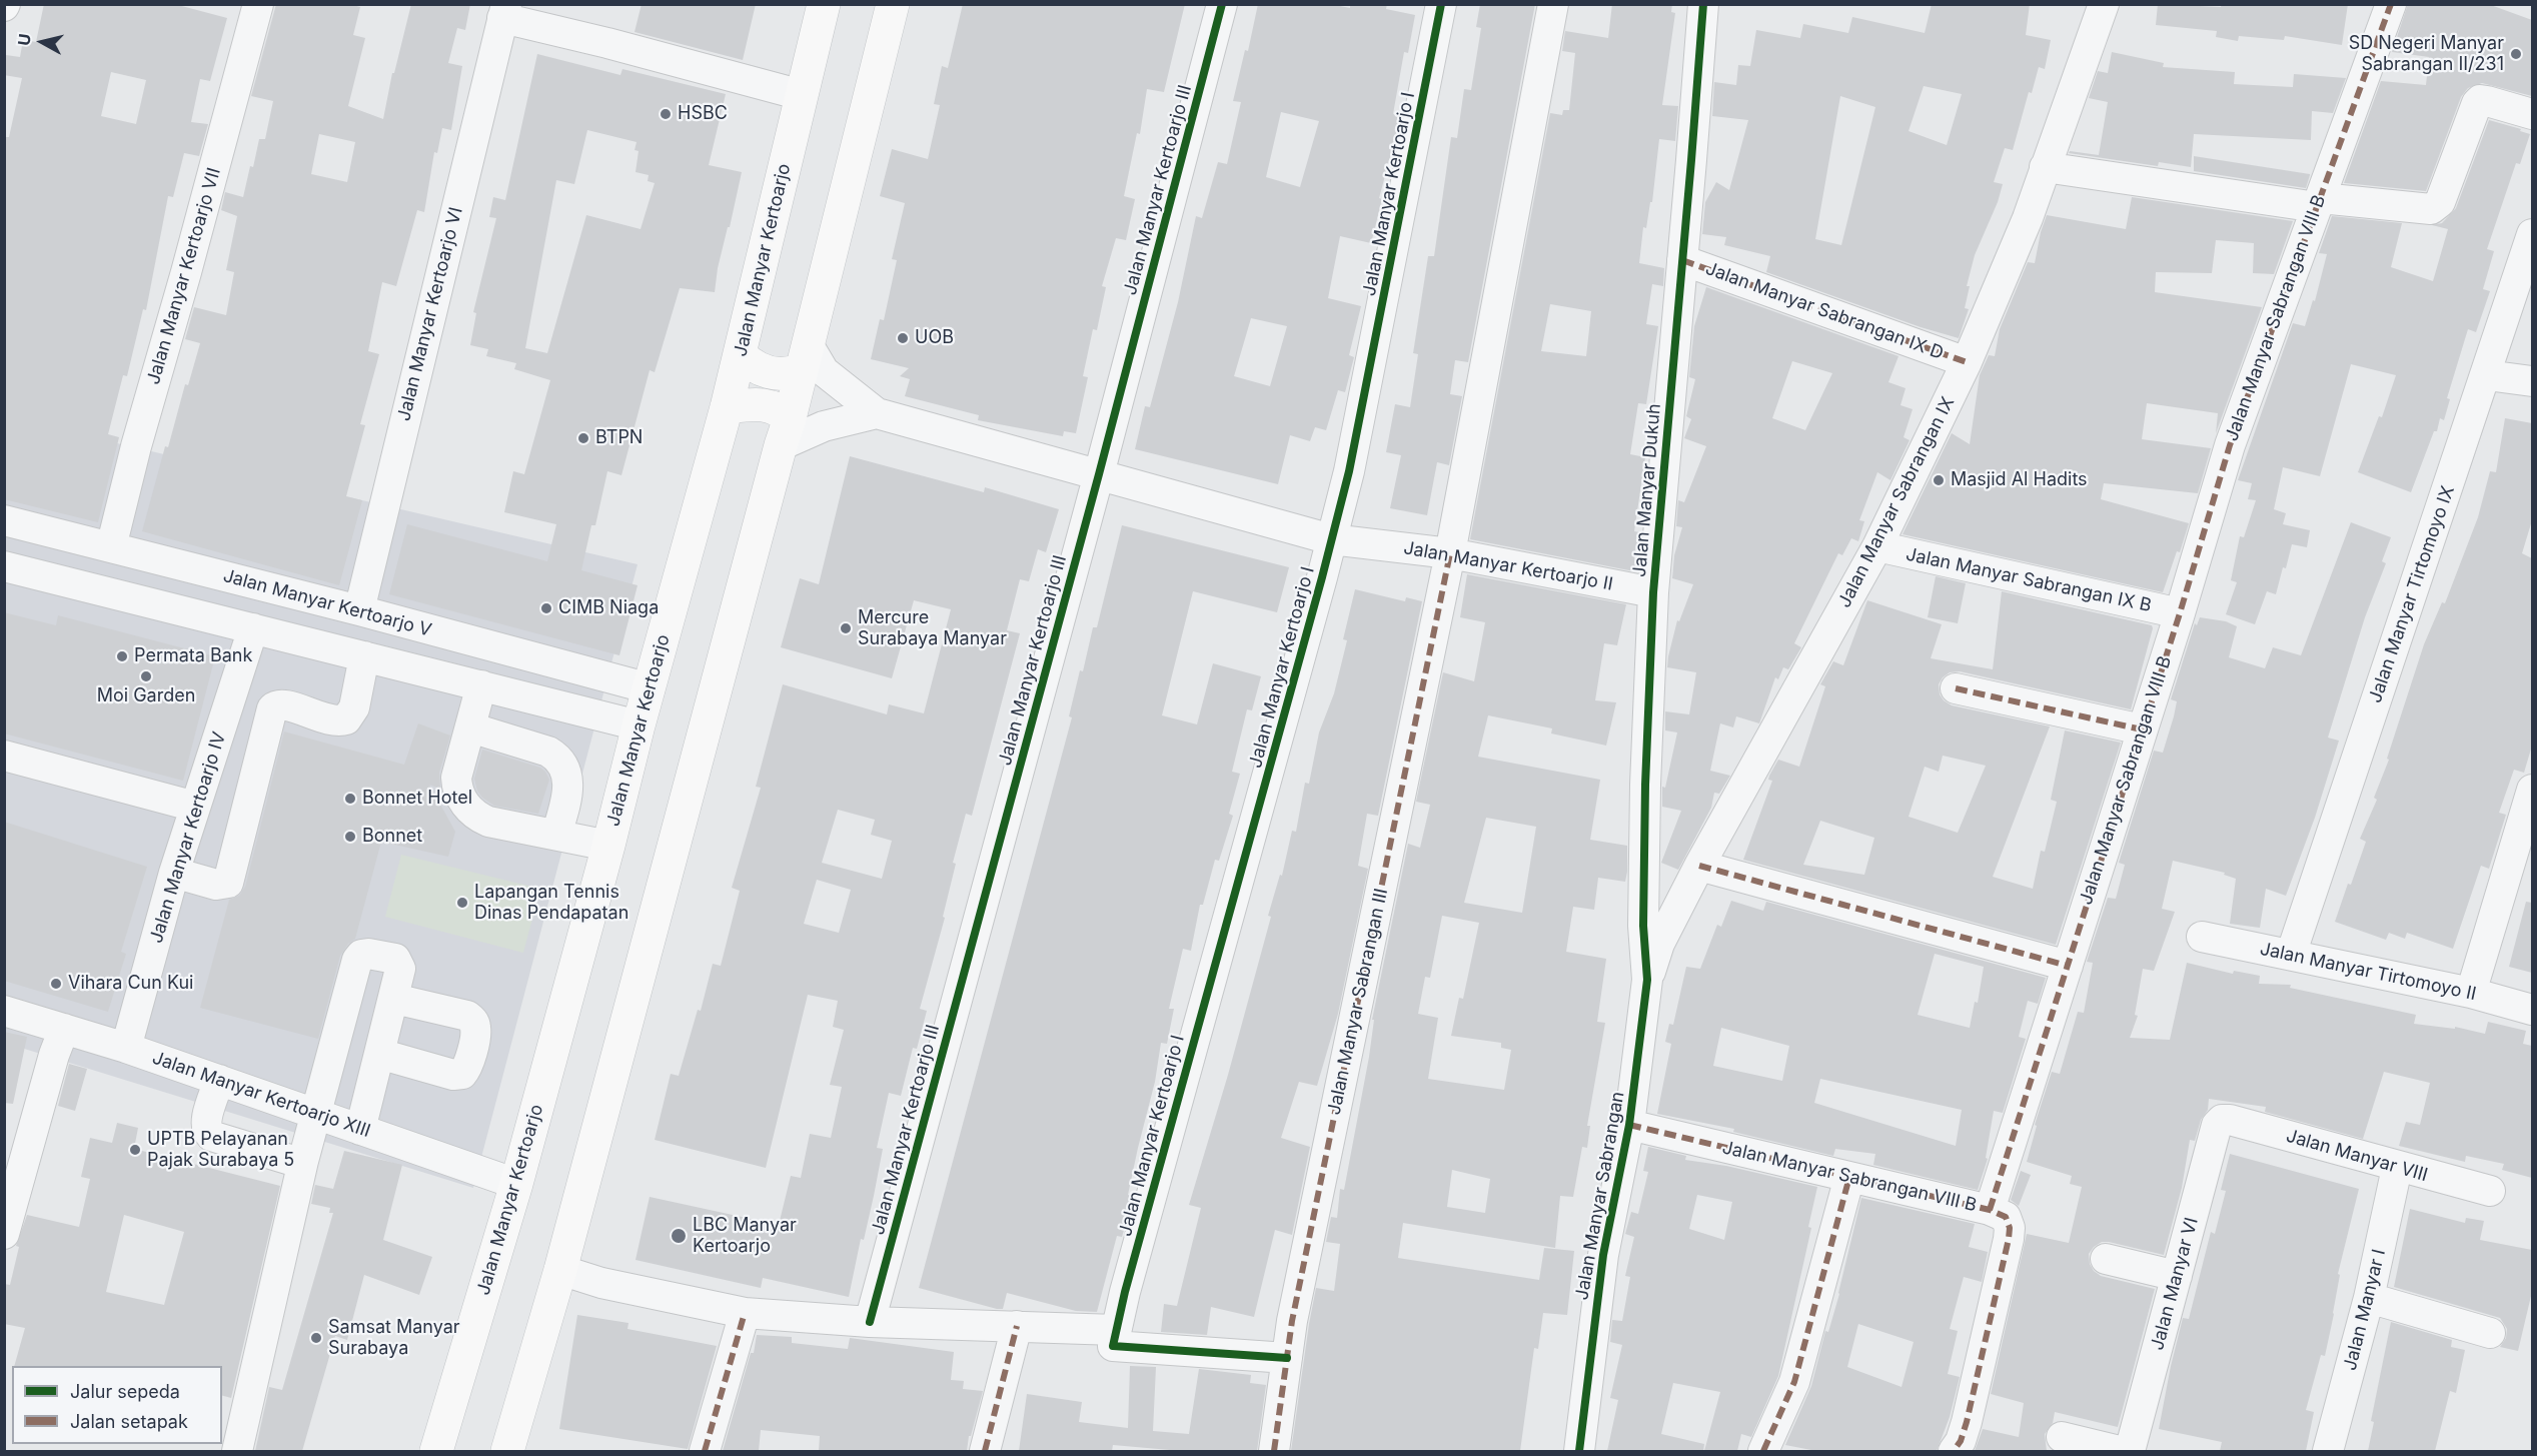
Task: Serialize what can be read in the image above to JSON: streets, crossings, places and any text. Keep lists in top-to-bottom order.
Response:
{
  "streets": {
    "main road": ["Jalan Manyar Kertoarjo"],
    "street": [
      "Jalan Manyar Kertoarjo III",
      "Jalan Manyar Kertoarjo I",
      "Jalan Manyar Kertoarjo VII",
      "Jalan Manyar Sabrangan IX D",
      "Jalan Manyar Kertoarjo VI",
      "Jalan Manyar Sabrangan VIII B",
      "Jalan Manyar Dukuh",
      "Jalan Manyar Sabrangan IX",
      "Jalan Manyar Kertoarjo II",
      "Jalan Manyar Sabrangan IX B",
      "Jalan Manyar Tirtomoyo IX",
      "Jalan Manyar Kertoarjo V",
      "Jalan Manyar Kertoarjo IV",
      "Jalan Manyar Tirtomoyo II",
      "Jalan Manyar Sabrangan III",
      "Jalan Manyar Kertoarjo XIII",
      "Jalan Manyar VIII",
      "Jalan Manyar Sabrangan",
      "Jalan Manyar VI",
      "Jalan Manyar I"
    ]
  },
  "crossings": [
    ["Jalan Manyar Kertoarjo III", "Jalan Manyar Kertoarjo II"],
    ["Jalan Manyar Kertoarjo I", "Jalan Manyar Kertoarjo II"],
    ["Jalan Manyar Kertoarjo", "Jalan Manyar Kertoarjo VI"],
    ["Jalan Manyar Kertoarjo", "Jalan Manyar Kertoarjo V"],
    ["Jalan Manyar Kertoarjo", "Jalan Manyar Kertoarjo XIII"],
    ["Jalan Manyar Kertoarjo VII", "Jalan Manyar Kertoarjo V"],
    ["Jalan Manyar Sabrangan IX D", "Jalan Manyar Dukuh"],
    ["Jalan Manyar Sabrangan IX D", "Jalan Manyar Sabrangan IX"],
    ["Jalan Manyar Kertoarjo VI", "Jalan Manyar Kertoarjo V"],
    ["Jalan Manyar Sabrangan VIII B", "Jalan Manyar Sabrangan IX B"],
    ["Jalan Manyar Sabrangan VIII B", "Jalan Manyar Sabrangan"],
    ["Jalan Manyar Dukuh", "Jalan Manyar Sabrangan IX"],
    ["Jalan Manyar Dukuh", "Jalan Manyar Kertoarjo II"],
    ["Jalan Manyar Dukuh", "Jalan Manyar Sabrangan"],
    ["Jalan Manyar Sabrangan IX", "Jalan Manyar Sabrangan IX B"],
    ["Jalan Manyar Sabrangan IX", "Jalan Manyar Sabrangan"],
    ["Jalan Manyar Kertoarjo II", "Jalan Manyar Sabrangan III"],
    ["Jalan Manyar Tirtomoyo IX", "Jalan Manyar Tirtomoyo II"],
    ["Jalan Manyar Kertoarjo IV", "Jalan Manyar Kertoarjo XIII"],
    ["Jalan Manyar VIII", "Jalan Manyar VI"],
    ["Jalan Manyar VIII", "Jalan Manyar I"]
  ],
  "places": [
    "SD Negeri Manyar Sabrangan II/231",
    "HSBC",
    "UOB",
    "BTPN",
    "Masjid Al Hadits",
    "CIMB Niaga",
    "Mercure Surabaya Manyar",
    "Permata Bank",
    "Moi Garden",
    "Bonnet Hotel",
    "Bonnet",
    "Lapangan Tennis Dinas Pendapatan",
    "Vihara Cun Kui",
    "UPTB Pelayanan Pajak Surabaya 5",
    "LBC Manyar Kertoarjo",
    "Samsat Manyar Surabaya"
  ],
  "legend": ["Jalur sepeda", "Jalan setapak"],
  "north": "left"
}
